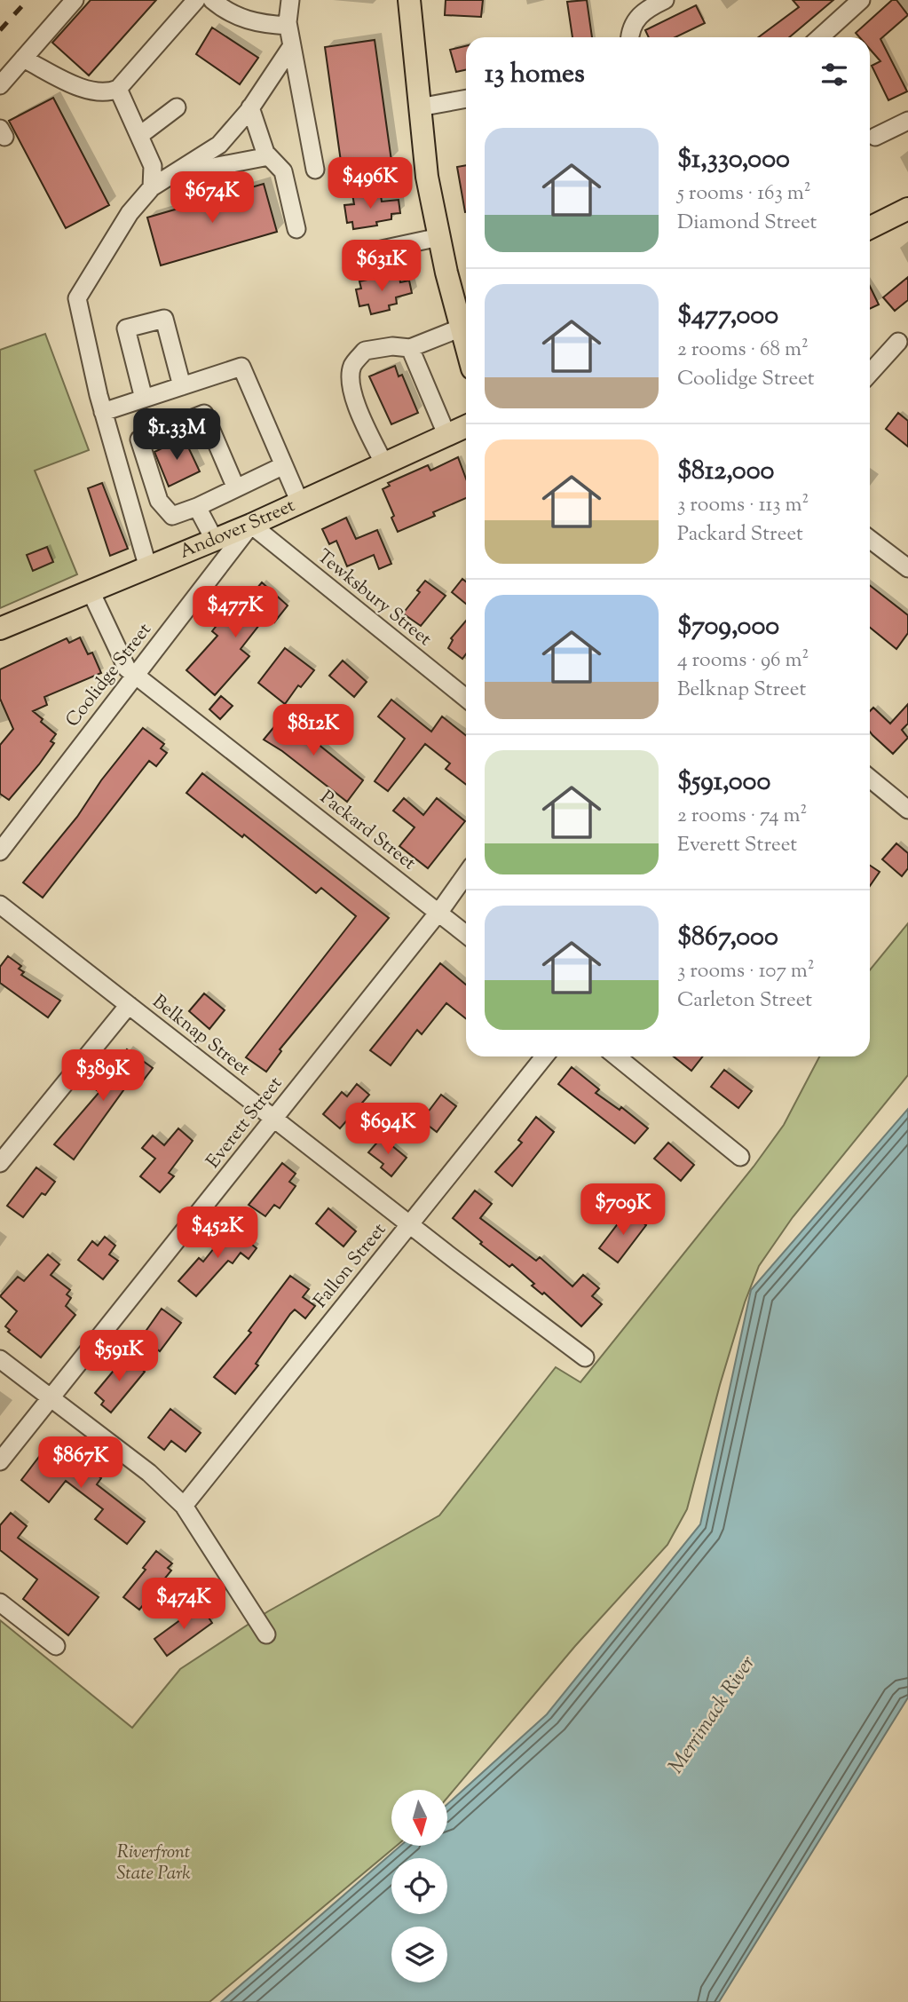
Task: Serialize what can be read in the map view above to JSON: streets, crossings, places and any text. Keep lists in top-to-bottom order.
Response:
{
  "streets": {
    "main road": ["Andover Street"],
    "street": [
      "Tewksbury Street",
      "Coolidge Street",
      "Packard Street",
      "Belknap Street",
      "Everett Street",
      "Fallon Street"
    ]
  },
  "crossings": [
    ["Andover Street", "Tewksbury Street"],
    ["Andover Street", "Coolidge Street"],
    ["Andover Street", "Packard Street"],
    ["Tewksbury Street", "Coolidge Street"],
    ["Coolidge Street", "Packard Street"],
    ["Packard Street", "Everett Street"],
    ["Belknap Street", "Everett Street"],
    ["Belknap Street", "Fallon Street"]
  ],
  "water": ["Merrimack River"],
  "parks": ["Riverfront State Park"],
  "north": "bottom",
  "page": {
    "heading": "13 homes",
    "list": [
      {
        "name": "$1,330,000",
        "note": "5 rooms · 163 m² · Diamond Street"
      },
      {
        "name": "$477,000",
        "note": "2 rooms · 68 m² · Coolidge Street"
      },
      {
        "name": "$812,000",
        "note": "3 rooms · 113 m² · Packard Street"
      },
      {
        "name": "$709,000",
        "note": "4 rooms · 96 m² · Belknap Street"
      },
      {
        "name": "$591,000",
        "note": "2 rooms · 74 m² · Everett Street"
      },
      {
        "name": "$867,000",
        "note": "3 rooms · 107 m² · Carleton Street"
      }
    ],
    "price": [
      "$496K",
      "$674K",
      "$631K",
      "$1.33M",
      "$477K",
      "$812K",
      "$389K",
      "$694K",
      "$709K",
      "$452K",
      "$591K",
      "$867K",
      "$474K"
    ]
  }
}
